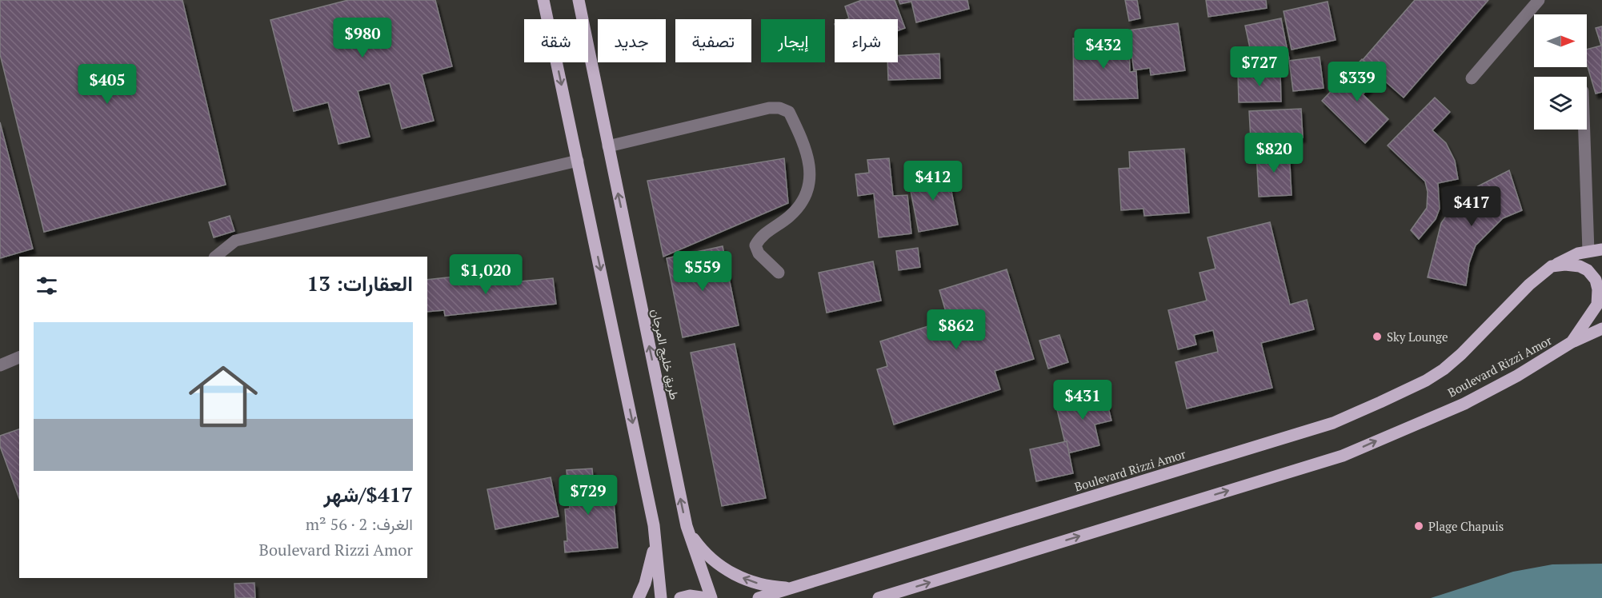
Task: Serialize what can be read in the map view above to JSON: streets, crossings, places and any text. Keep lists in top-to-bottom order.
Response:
{
  "streets": {
    "main road": ["طريق خليج المرجان", "Boulevard Rizzi Amor"]
  },
  "places": ["Sky Lounge", "Plage Chapuis"],
  "north": "right",
  "page": {
    "price": [
      "$980",
      "$432",
      "$727",
      "$339",
      "$405",
      "$820",
      "$412",
      "$417",
      "$559",
      "$1,020",
      "$862",
      "$431",
      "$729"
    ],
    "chip": [
      "شراء",
      "إيجار",
      "تصفية",
      "جديد",
      "شقة"
    ],
    "heading": "العقارات: 13",
    "list": [
      {
        "name": "$417/شهر",
        "note": "الغرف: 2 · 56 m² · Boulevard Rizzi Amor"
      }
    ]
  }
}
